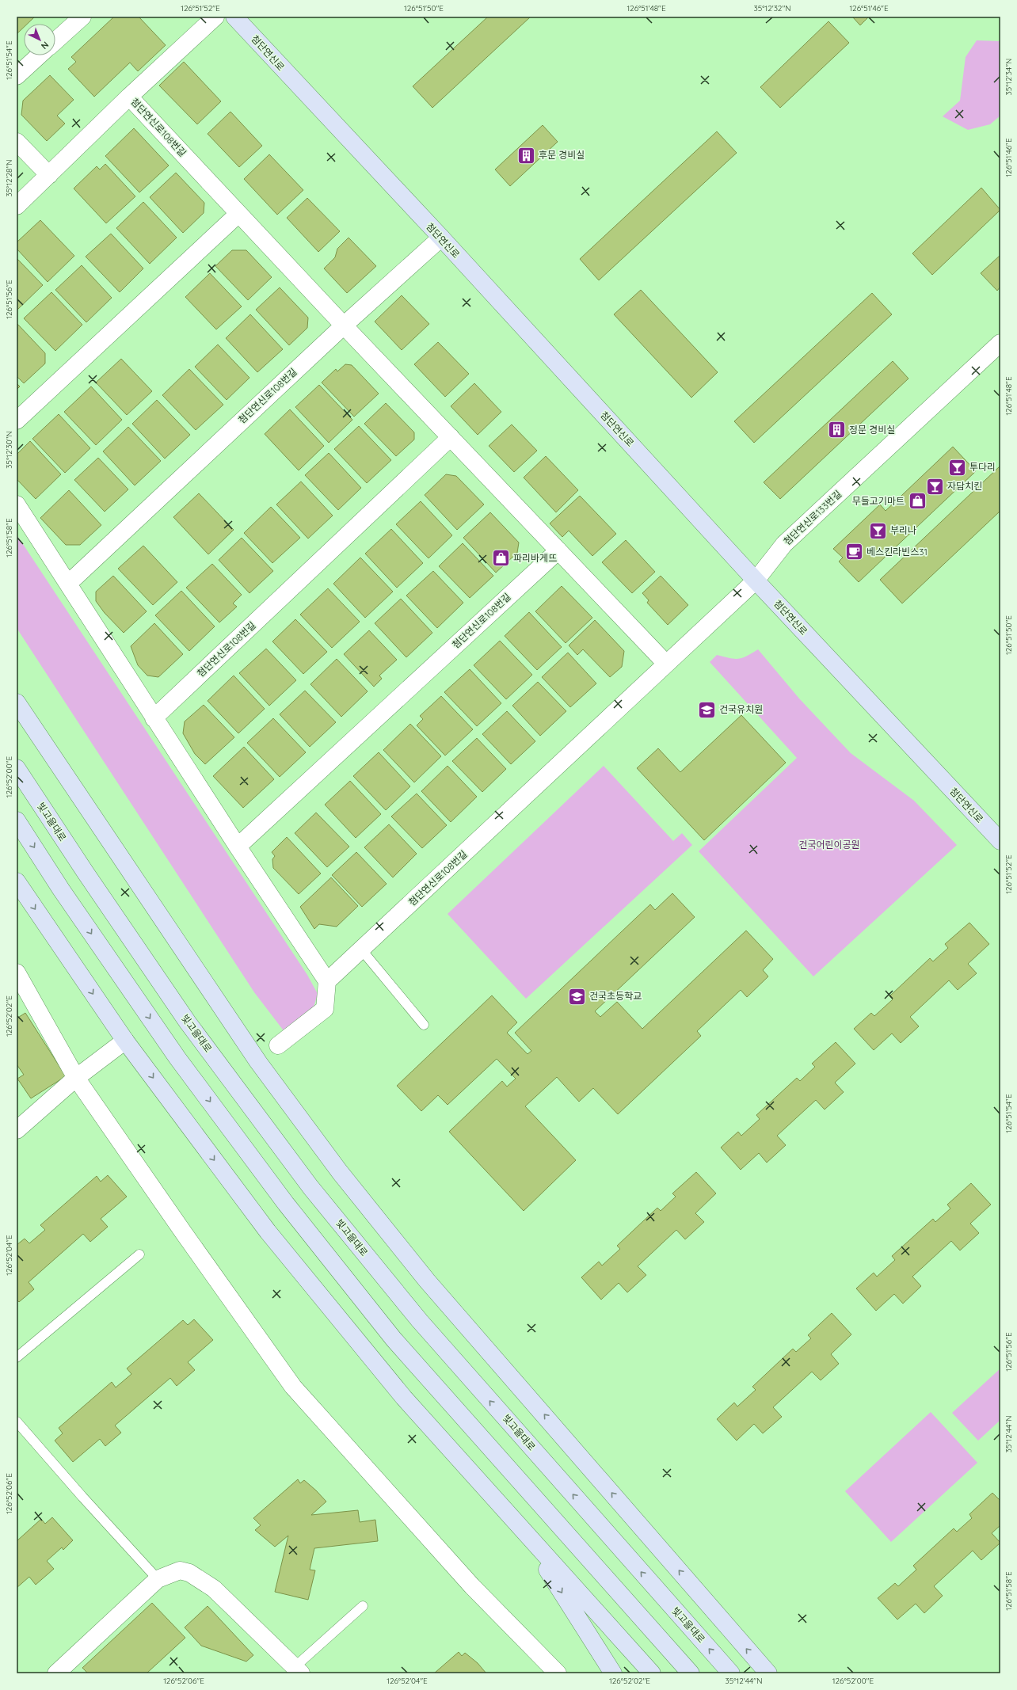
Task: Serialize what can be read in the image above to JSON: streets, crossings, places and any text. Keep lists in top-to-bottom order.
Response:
{
  "streets": {
    "main road": ["첨단연신로", "빛고을대로"],
    "street": ["첨단연신로108번길", "첨단연신로133번길"]
  },
  "crossings": [
    ["첨단연신로", "첨단연신로108번길"],
    ["첨단연신로", "첨단연신로133번길"],
    ["첨단연신로108번길", "첨단연신로133번길"]
  ],
  "parks": ["건국어린이공원"],
  "places": {
    "building": ["후문 경비실", "정문 경비실"],
    "bar": ["투다리", "자담치킨", "부리나"],
    "shop": ["무들고기마트", "파리바게뜨"],
    "cafe": ["베스킨라빈스31"],
    "school or university": ["건국유치원", "건국초등학교"]
  },
  "north": "bottom right",
  "coordinates": [
    "126°51'52\"E",
    "126°51'50\"E",
    "126°51'48\"E",
    "35°12'32\"N",
    "126°51'46\"E",
    "126°51'54\"E",
    "35°12'34\"N",
    "35°12'28\"N",
    "126°51'56\"E",
    "35°12'30\"N",
    "126°51'58\"E",
    "126°52'00\"E",
    "126°52'02\"E",
    "126°52'04\"E",
    "35°12'44\"N",
    "126°52'06\"E"
  ]
}
